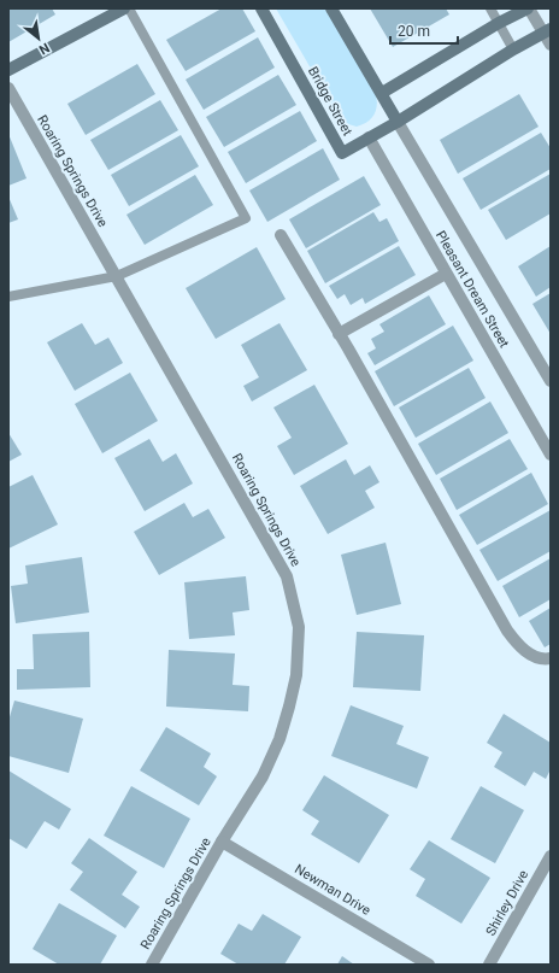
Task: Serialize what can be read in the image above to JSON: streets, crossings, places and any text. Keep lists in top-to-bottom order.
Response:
{
  "streets": {
    "street": [
      "Bridge Street",
      "Roaring Springs Drive",
      "Pleasant Dream Street",
      "Newman Drive",
      "Shirley Drive"
    ]
  },
  "crossings": [
    ["Bridge Street", "Pleasant Dream Street"],
    ["Roaring Springs Drive", "Newman Drive"]
  ],
  "scale_bar": "20 m",
  "north": "bottom right"
}
